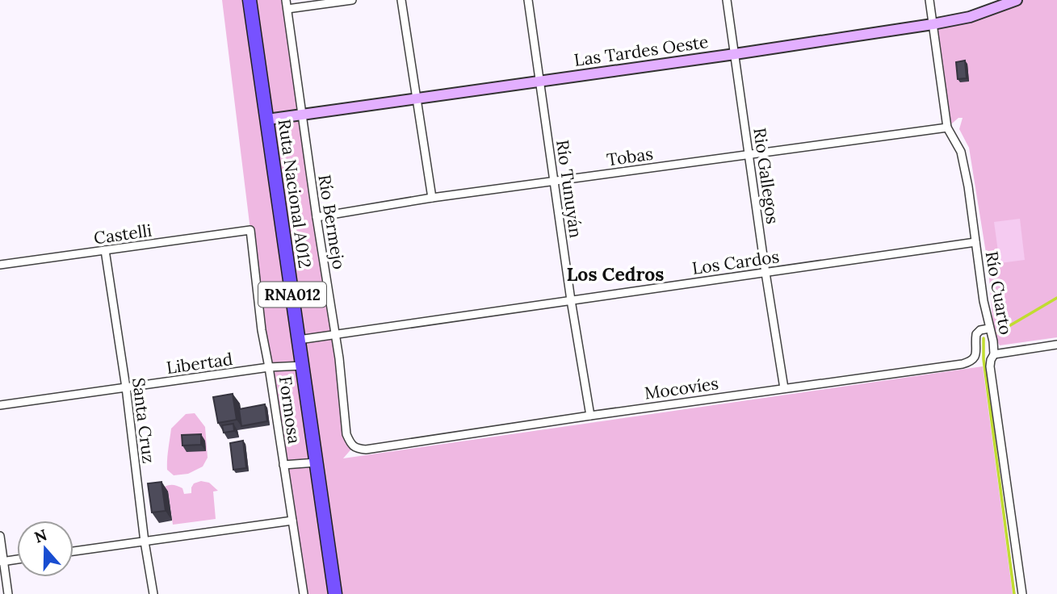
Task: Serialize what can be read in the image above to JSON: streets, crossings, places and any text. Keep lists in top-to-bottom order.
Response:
{
  "streets": {
    "highway": ["Ruta Nacional A012", "RNA012"],
    "street": [
      "Las Tardes Oeste",
      "Tobas",
      "Rio Gallegos",
      "Río Tunuyán",
      "Río Bermejo",
      "Castelli",
      "Los Cardos",
      "Río Cuarto",
      "Libertad",
      "Mocovíes",
      "Formosa",
      "Santa Cruz"
    ]
  },
  "crossings": [
    ["Las Tardes Oeste", "Rio Gallegos"],
    ["Las Tardes Oeste", "Río Tunuyán"],
    ["Las Tardes Oeste", "Ruta Nacional A012"],
    ["Las Tardes Oeste", "Río Bermejo"],
    ["Las Tardes Oeste", "Río Cuarto"],
    ["Tobas", "Rio Gallegos"],
    ["Tobas", "Río Tunuyán"],
    ["Tobas", "Río Bermejo"],
    ["Tobas", "Río Cuarto"],
    ["Rio Gallegos", "Los Cardos"],
    ["Rio Gallegos", "Mocovíes"],
    ["Río Tunuyán", "Los Cardos"],
    ["Río Tunuyán", "Mocovíes"],
    ["Ruta Nacional A012", "Los Cardos"],
    ["Ruta Nacional A012", "Libertad"],
    ["Río Bermejo", "Los Cardos"],
    ["Río Bermejo", "Mocovíes"],
    ["Castelli", "Formosa"],
    ["Castelli", "Santa Cruz"],
    ["Los Cardos", "Río Cuarto"],
    ["Río Cuarto", "Mocovíes"],
    ["Libertad", "Formosa"],
    ["Libertad", "Santa Cruz"]
  ],
  "districts": ["Los Cedros"],
  "north": "top"
}
